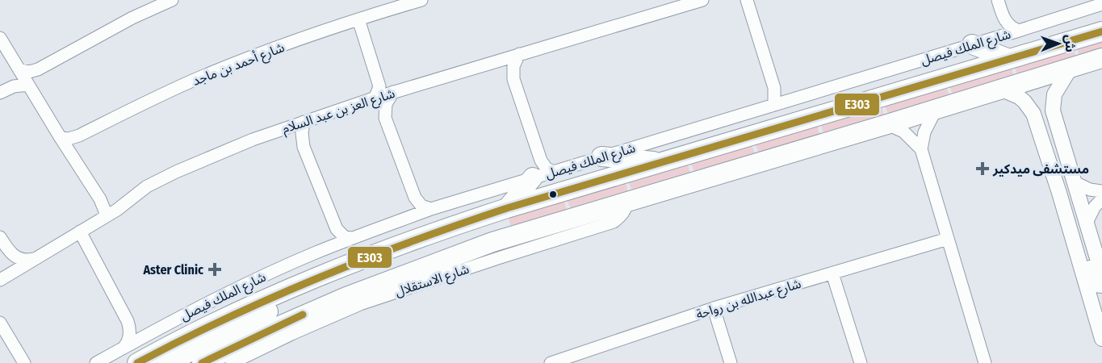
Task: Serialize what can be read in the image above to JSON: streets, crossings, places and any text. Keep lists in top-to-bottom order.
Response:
{
  "streets": {
    "main road": ["شارع الملك فيصل"],
    "street": [
      "شارع أحمد بن ماجد",
      "شارع العز بن عبد السلام",
      "شارع الاستقلال",
      "شارع عبدالله بن رواحة"
    ]
  },
  "places": {
    "health": ["مستشفى ميدكير", "Aster Clinic"]
  },
  "lines": ["transit line E303"],
  "north": "right"
}
